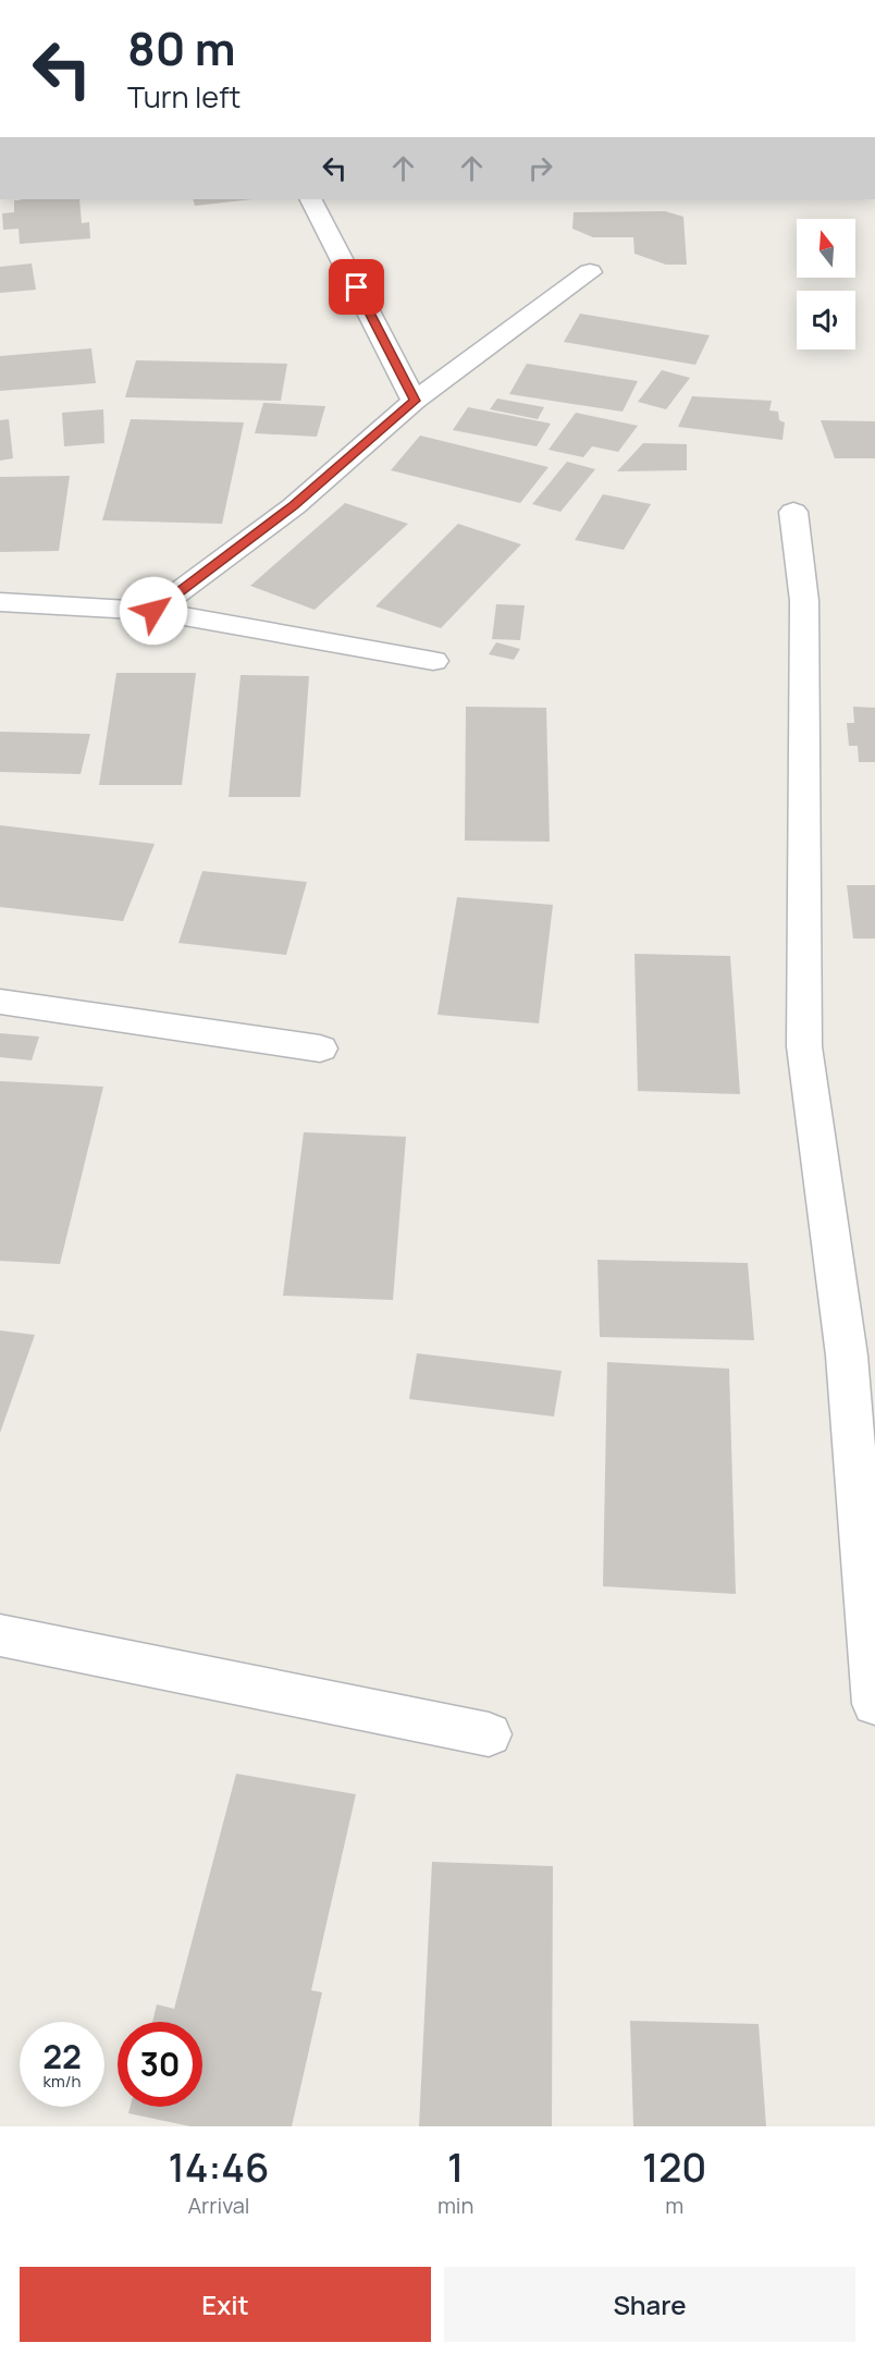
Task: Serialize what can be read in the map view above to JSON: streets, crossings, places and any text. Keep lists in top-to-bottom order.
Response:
{
  "north": "top",
  "page": {
    "turn": ["80 m", "Turn left"],
    "speed": "22 km/h",
    "limit": "30",
    "eta": [
      "14:46",
      "Arrival",
      "1",
      "min",
      "120",
      "m"
    ],
    "buttons": ["Exit", "Share"]
  }
}
